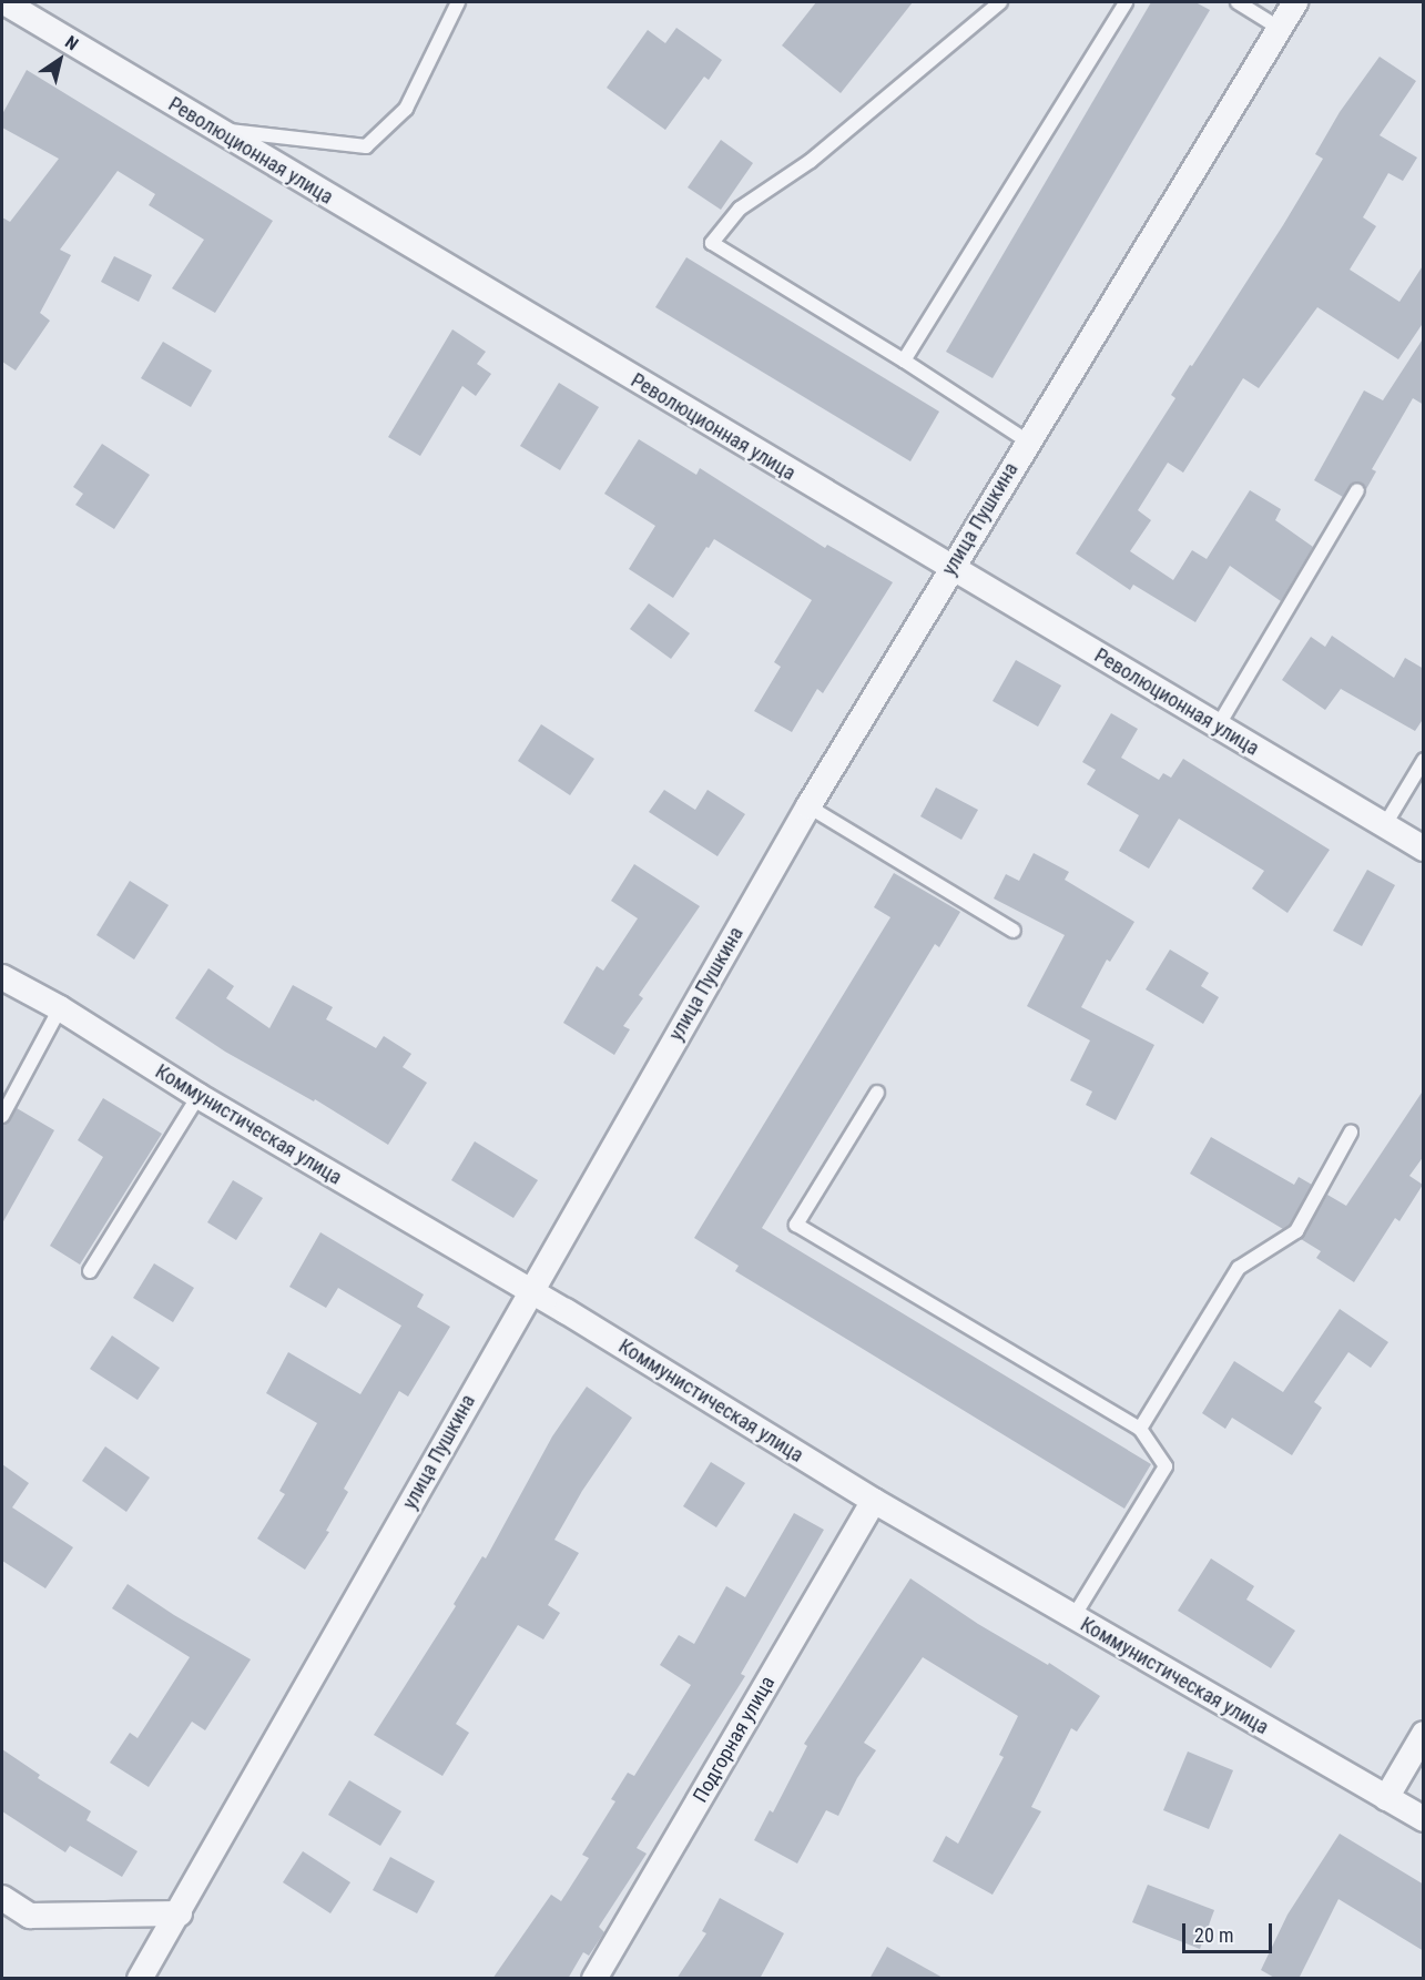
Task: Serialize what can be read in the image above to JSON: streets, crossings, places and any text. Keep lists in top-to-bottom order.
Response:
{
  "streets": {
    "street": [
      "Революционная улица",
      "улица Пушкина",
      "Коммунистическая улица",
      "Подгорная улица"
    ]
  },
  "crossings": [
    ["Революционная улица", "улица Пушкина"],
    ["улица Пушкина", "Коммунистическая улица"],
    ["Коммунистическая улица", "Подгорная улица"]
  ],
  "scale_bar": "20 m",
  "north": "top right"
}
